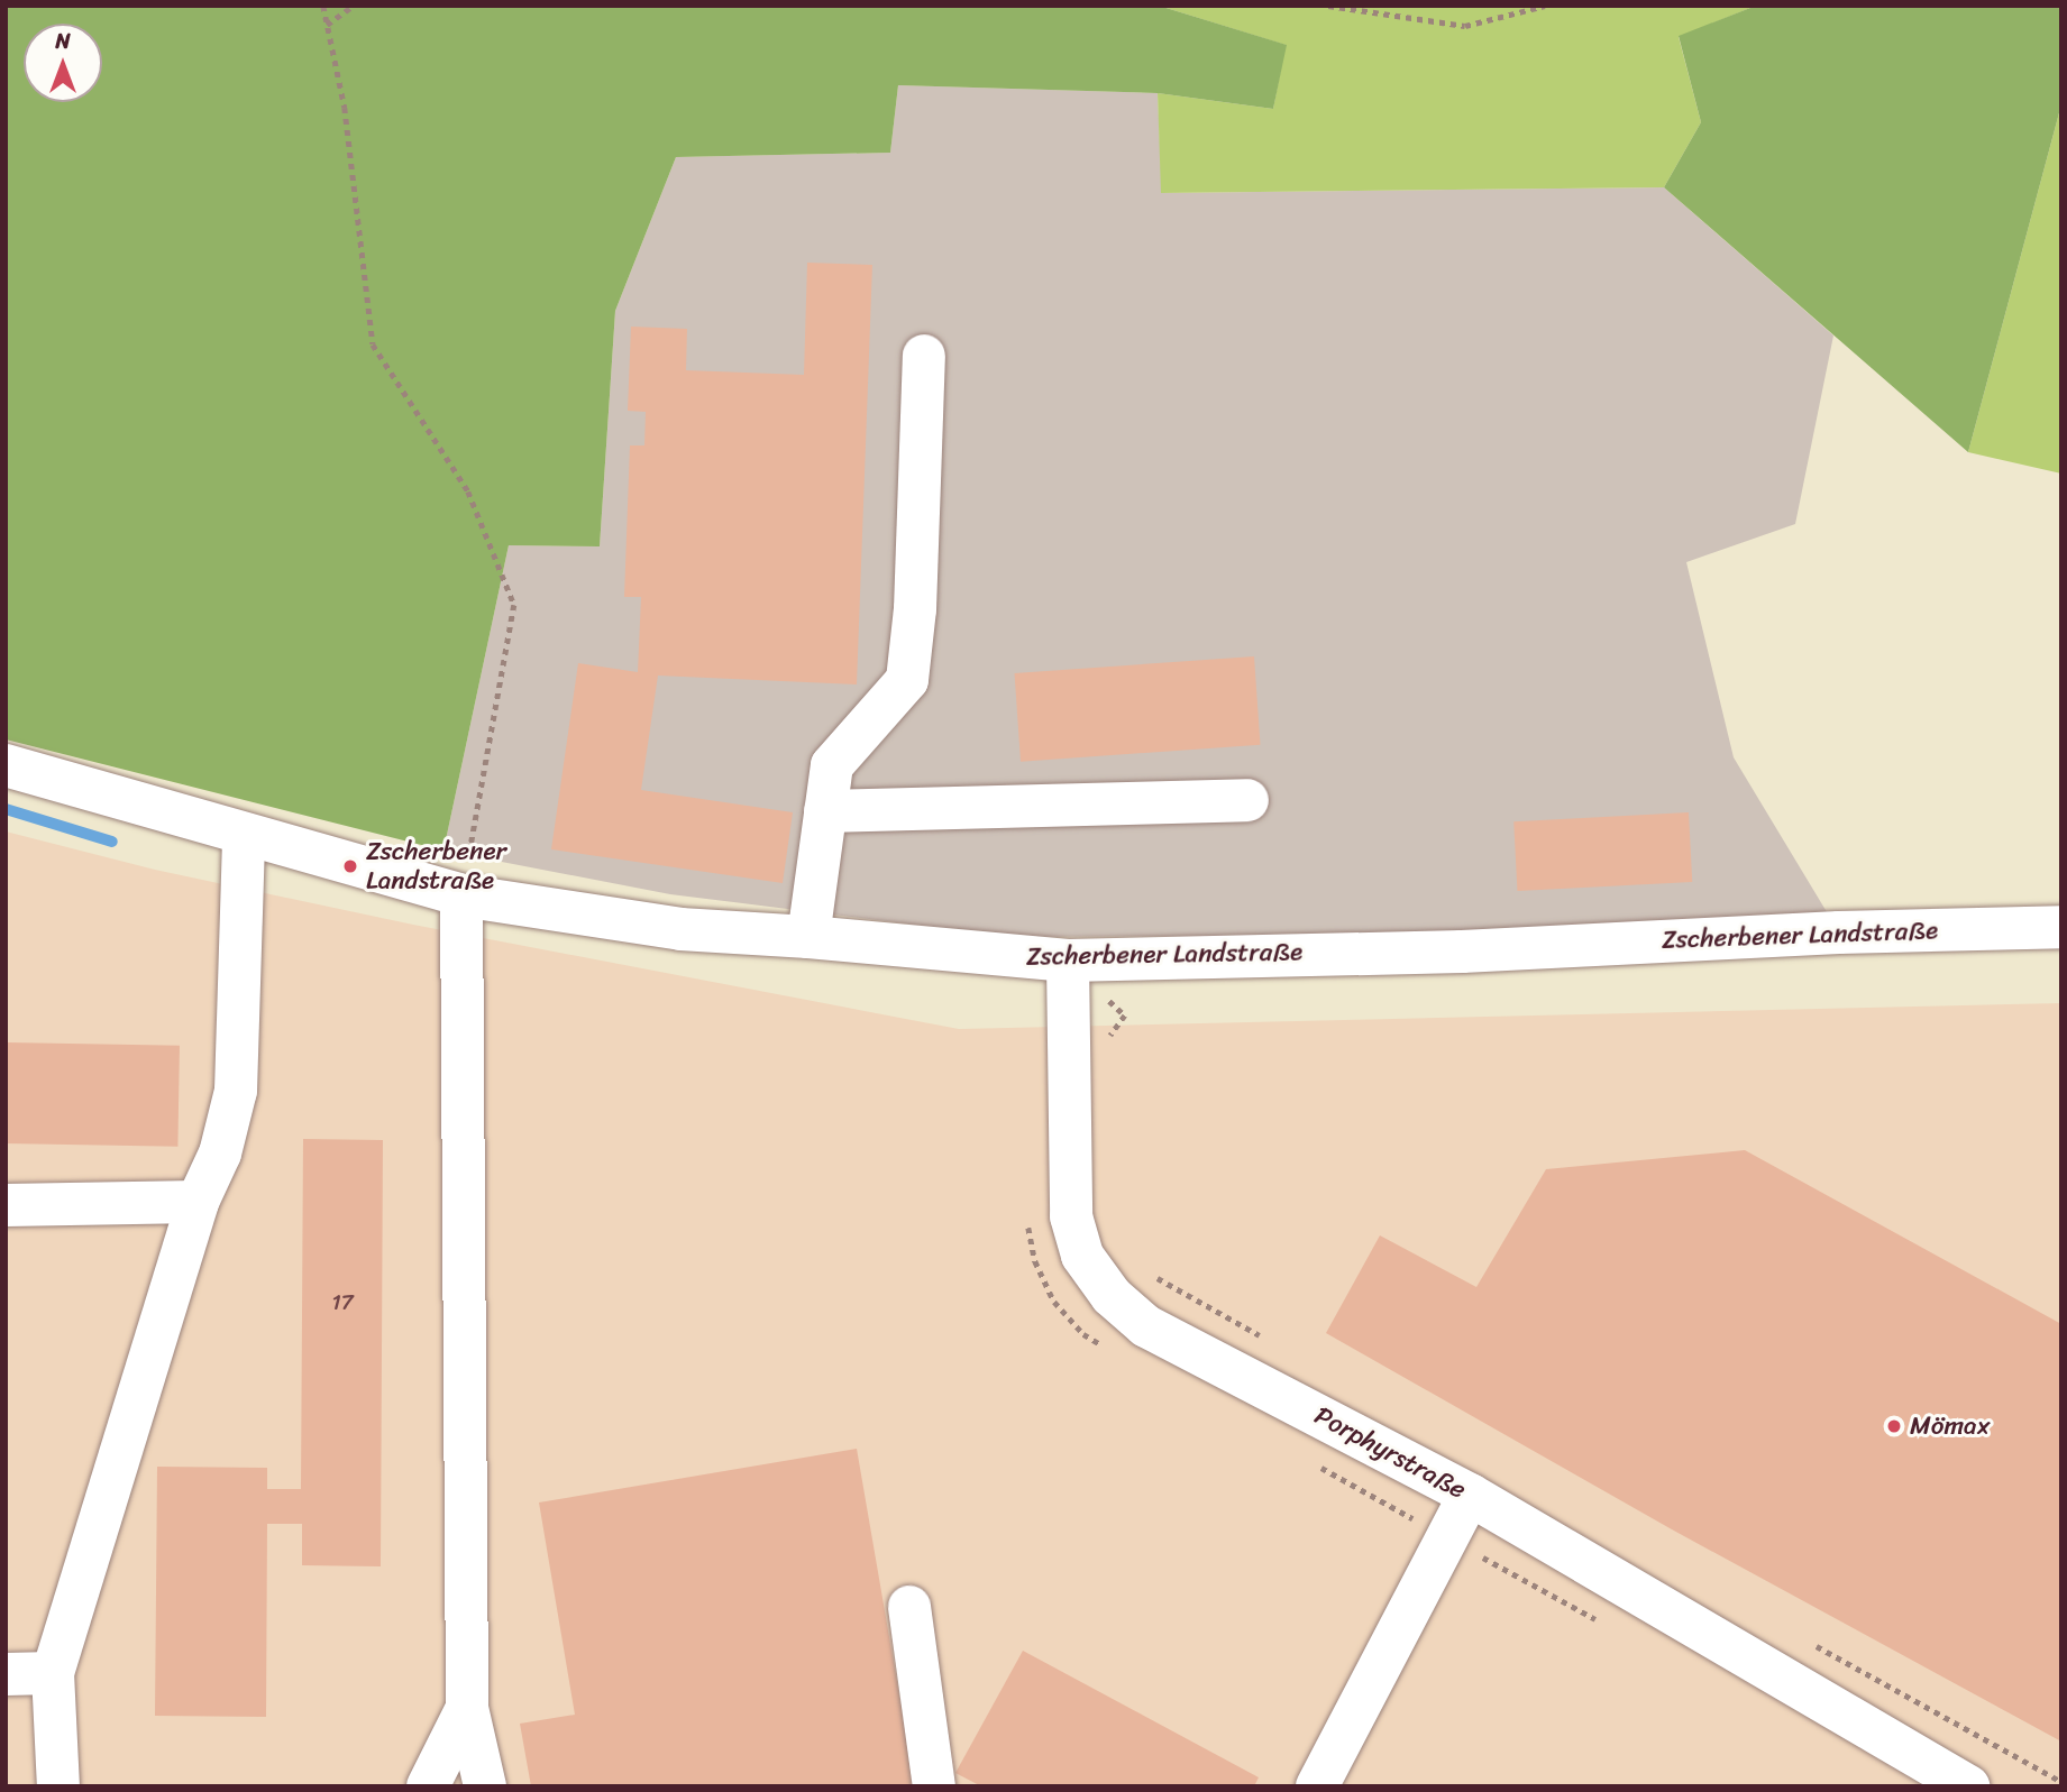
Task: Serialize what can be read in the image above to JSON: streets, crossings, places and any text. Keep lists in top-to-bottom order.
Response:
{
  "streets": {
    "street": ["Zscherbener Landstraße", "Porphyrstraße"]
  },
  "crossings": [
    ["Zscherbener Landstraße", "Porphyrstraße"]
  ],
  "places": ["Zscherbener Landstraße", "Mömax"],
  "house_numbers": ["17"],
  "north": "top"
}
